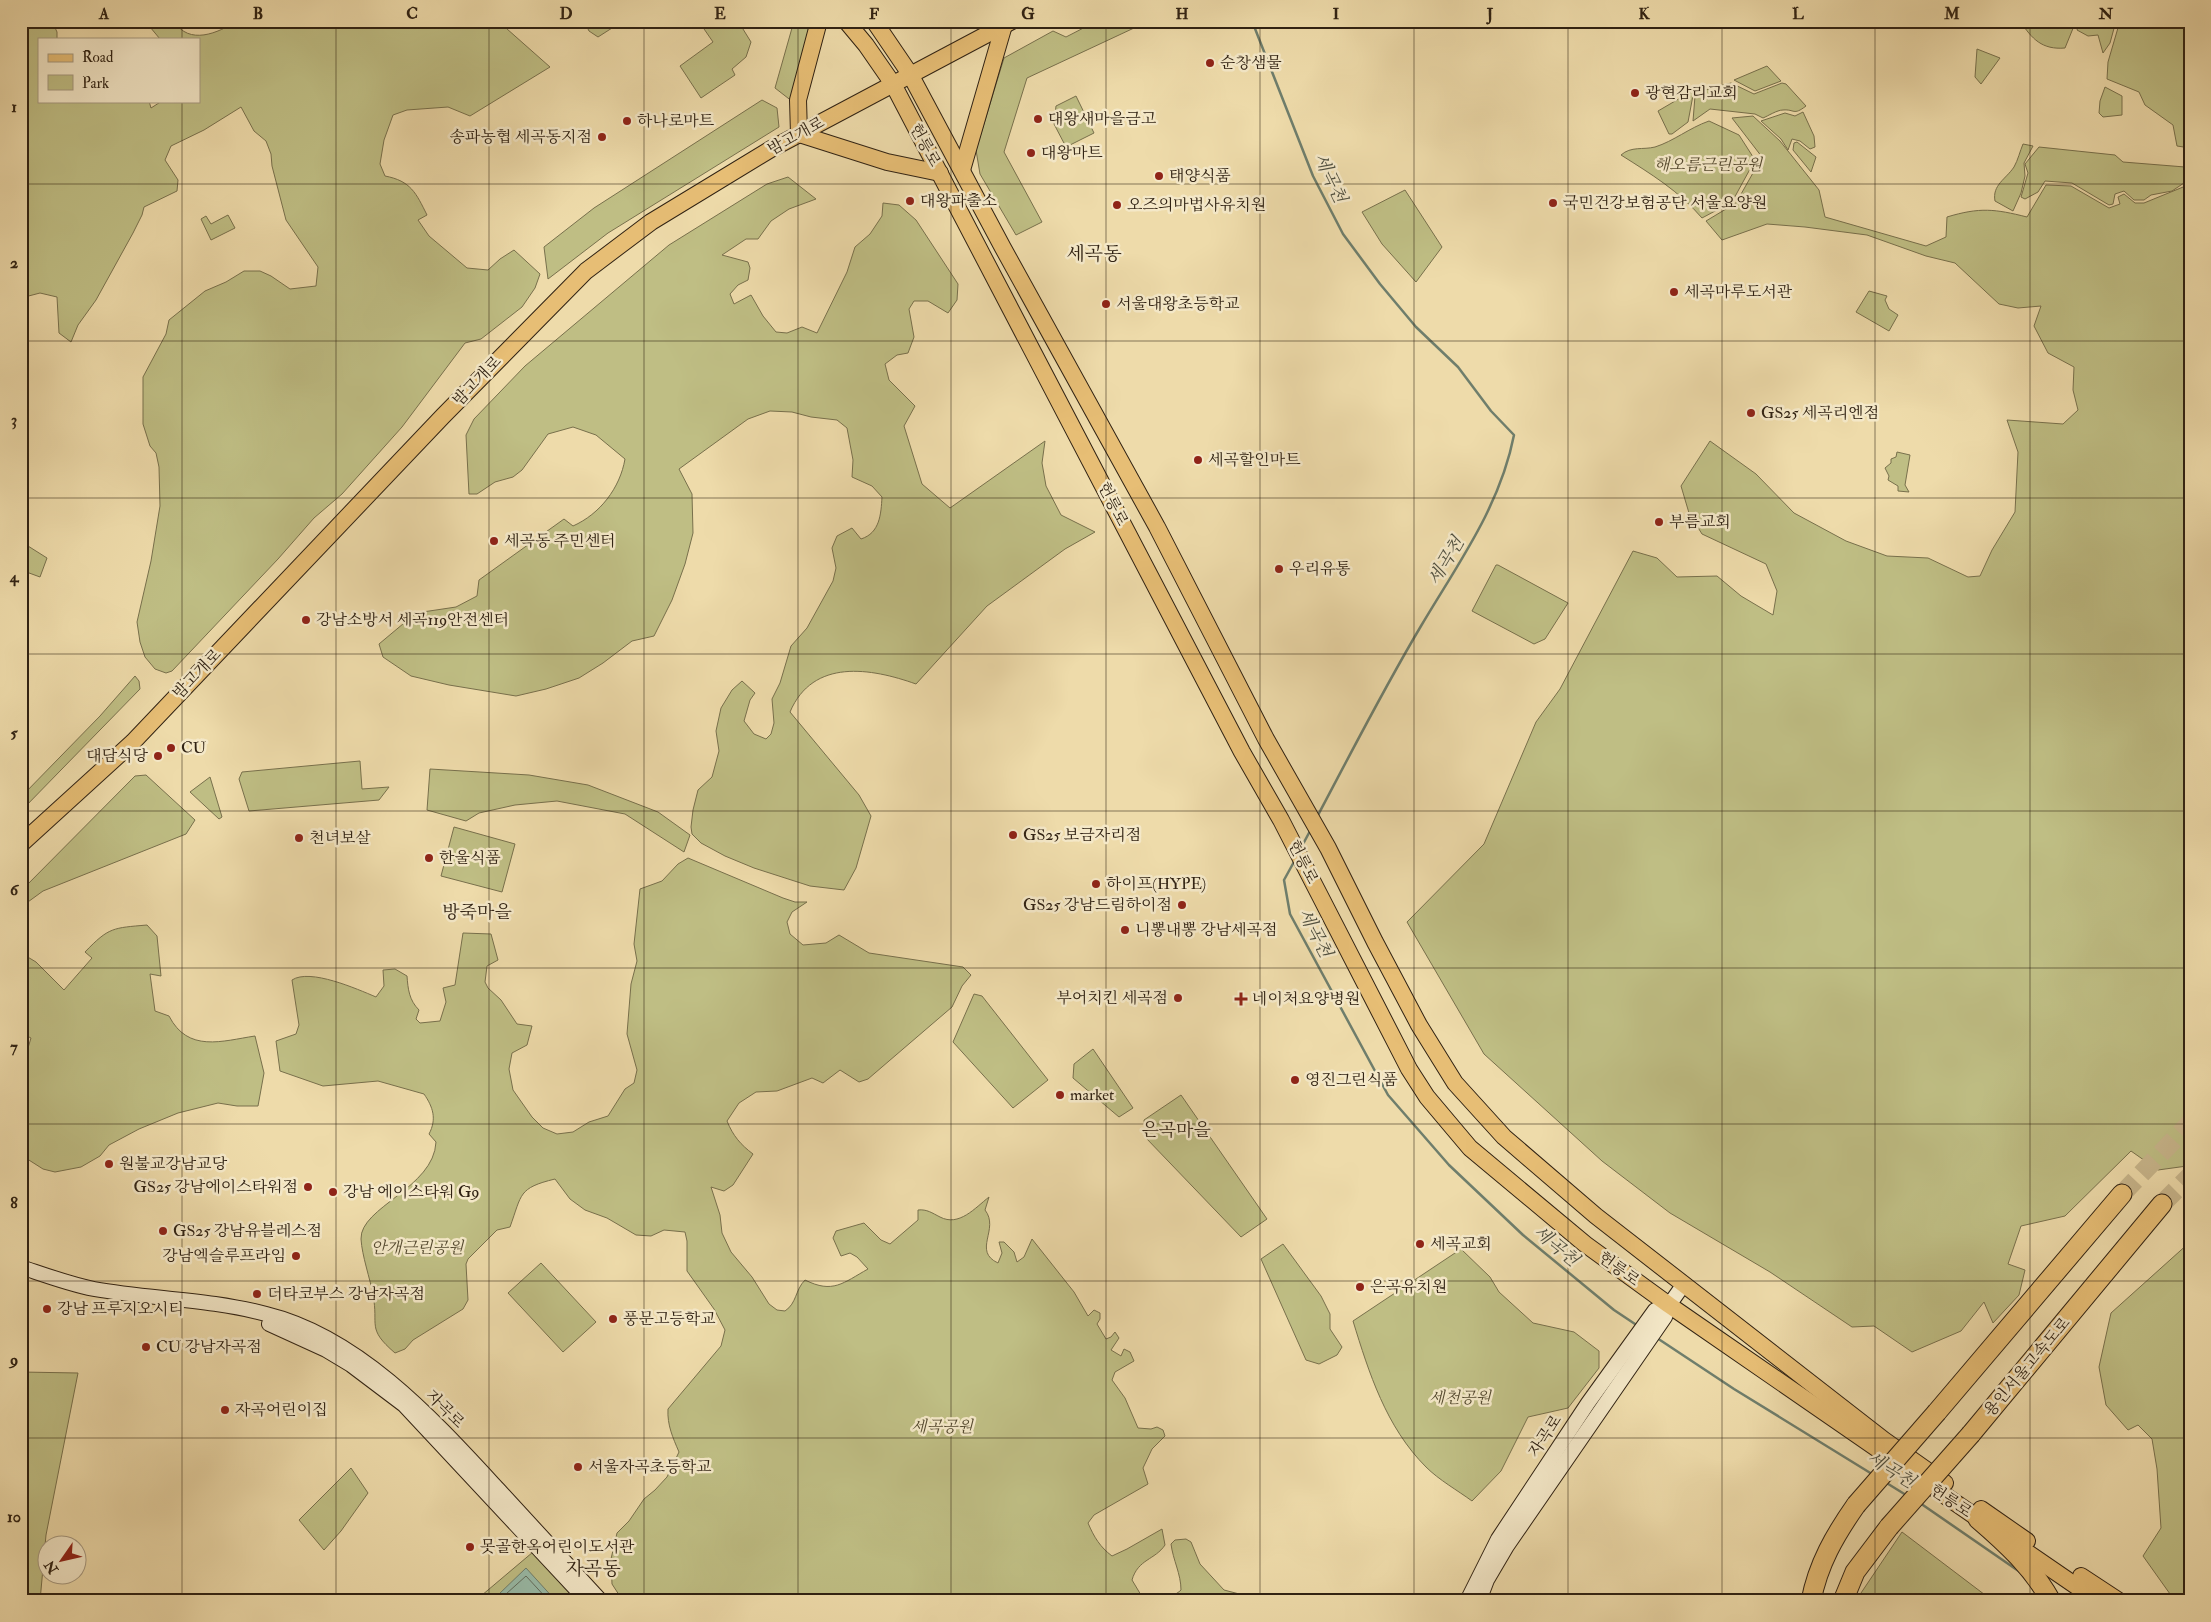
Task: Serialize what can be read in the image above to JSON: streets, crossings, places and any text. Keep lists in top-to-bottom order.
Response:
{
  "streets": {
    "highway": ["용인서울고속도로"],
    "main road": ["밤고개로", "헌릉로", "자곡로"]
  },
  "crossings": [
    ["밤고개로", "헌릉로"],
    ["헌릉로", "자곡로"]
  ],
  "districts": [
    "세곡동",
    "방죽마을",
    "은곡마을",
    "자곡동"
  ],
  "water": ["세곡천"],
  "parks": [
    "해오름근린공원",
    "안개근린공원",
    "세천공원",
    "세곡공원"
  ],
  "places": {
    "other": [
      "순창샘물",
      "광현감리교회",
      "대왕새마을금고",
      "하나로마트",
      "송파농협 세곡동지점",
      "대왕마트",
      "태양식품",
      "대왕파출소",
      "국민건강보험공단 서울요양원",
      "오즈의마법사유치원",
      "세곡마루도서관",
      "서울대왕초등학교",
      "GS25 세곡리엔점",
      "세곡할인마트",
      "부름교회",
      "세곡동 주민센터",
      "우리유통",
      "강남소방서 세곡119안전센터",
      "CU",
      "대담식당",
      "GS25 보금자리점",
      "천녀보살",
      "한울식품",
      "하이프(HYPE)",
      "GS25 강남드림하이점",
      "니뽕내뽕 강남세곡점",
      "부어치킨 세곡점",
      "영진그린식품",
      "market",
      "원불교강남교당",
      "GS25 강남에이스타워점",
      "강남 에이스타워 G9",
      "GS25 강남유블레스점",
      "세곡교회",
      "강남엑슬루프라임",
      "은곡유치원",
      "더타코부스 강남자곡점",
      "강남 프루지오시티",
      "풍문고등학교",
      "CU 강남자곡점",
      "자곡어린이집",
      "서울자곡초등학교",
      "못골한옥어린이도서관"
    ],
    "health": ["네이처요양병원"]
  },
  "legend": ["Road", "Park"],
  "north": "bottom left",
  "grid": {
    "columns": [
      "A",
      "B",
      "C",
      "D",
      "E",
      "F",
      "G",
      "H",
      "I",
      "J",
      "K",
      "L",
      "M",
      "N"
    ],
    "rows": [
      "1",
      "2",
      "3",
      "4",
      "5",
      "6",
      "7",
      "8",
      "9",
      "10"
    ]
  }
}
